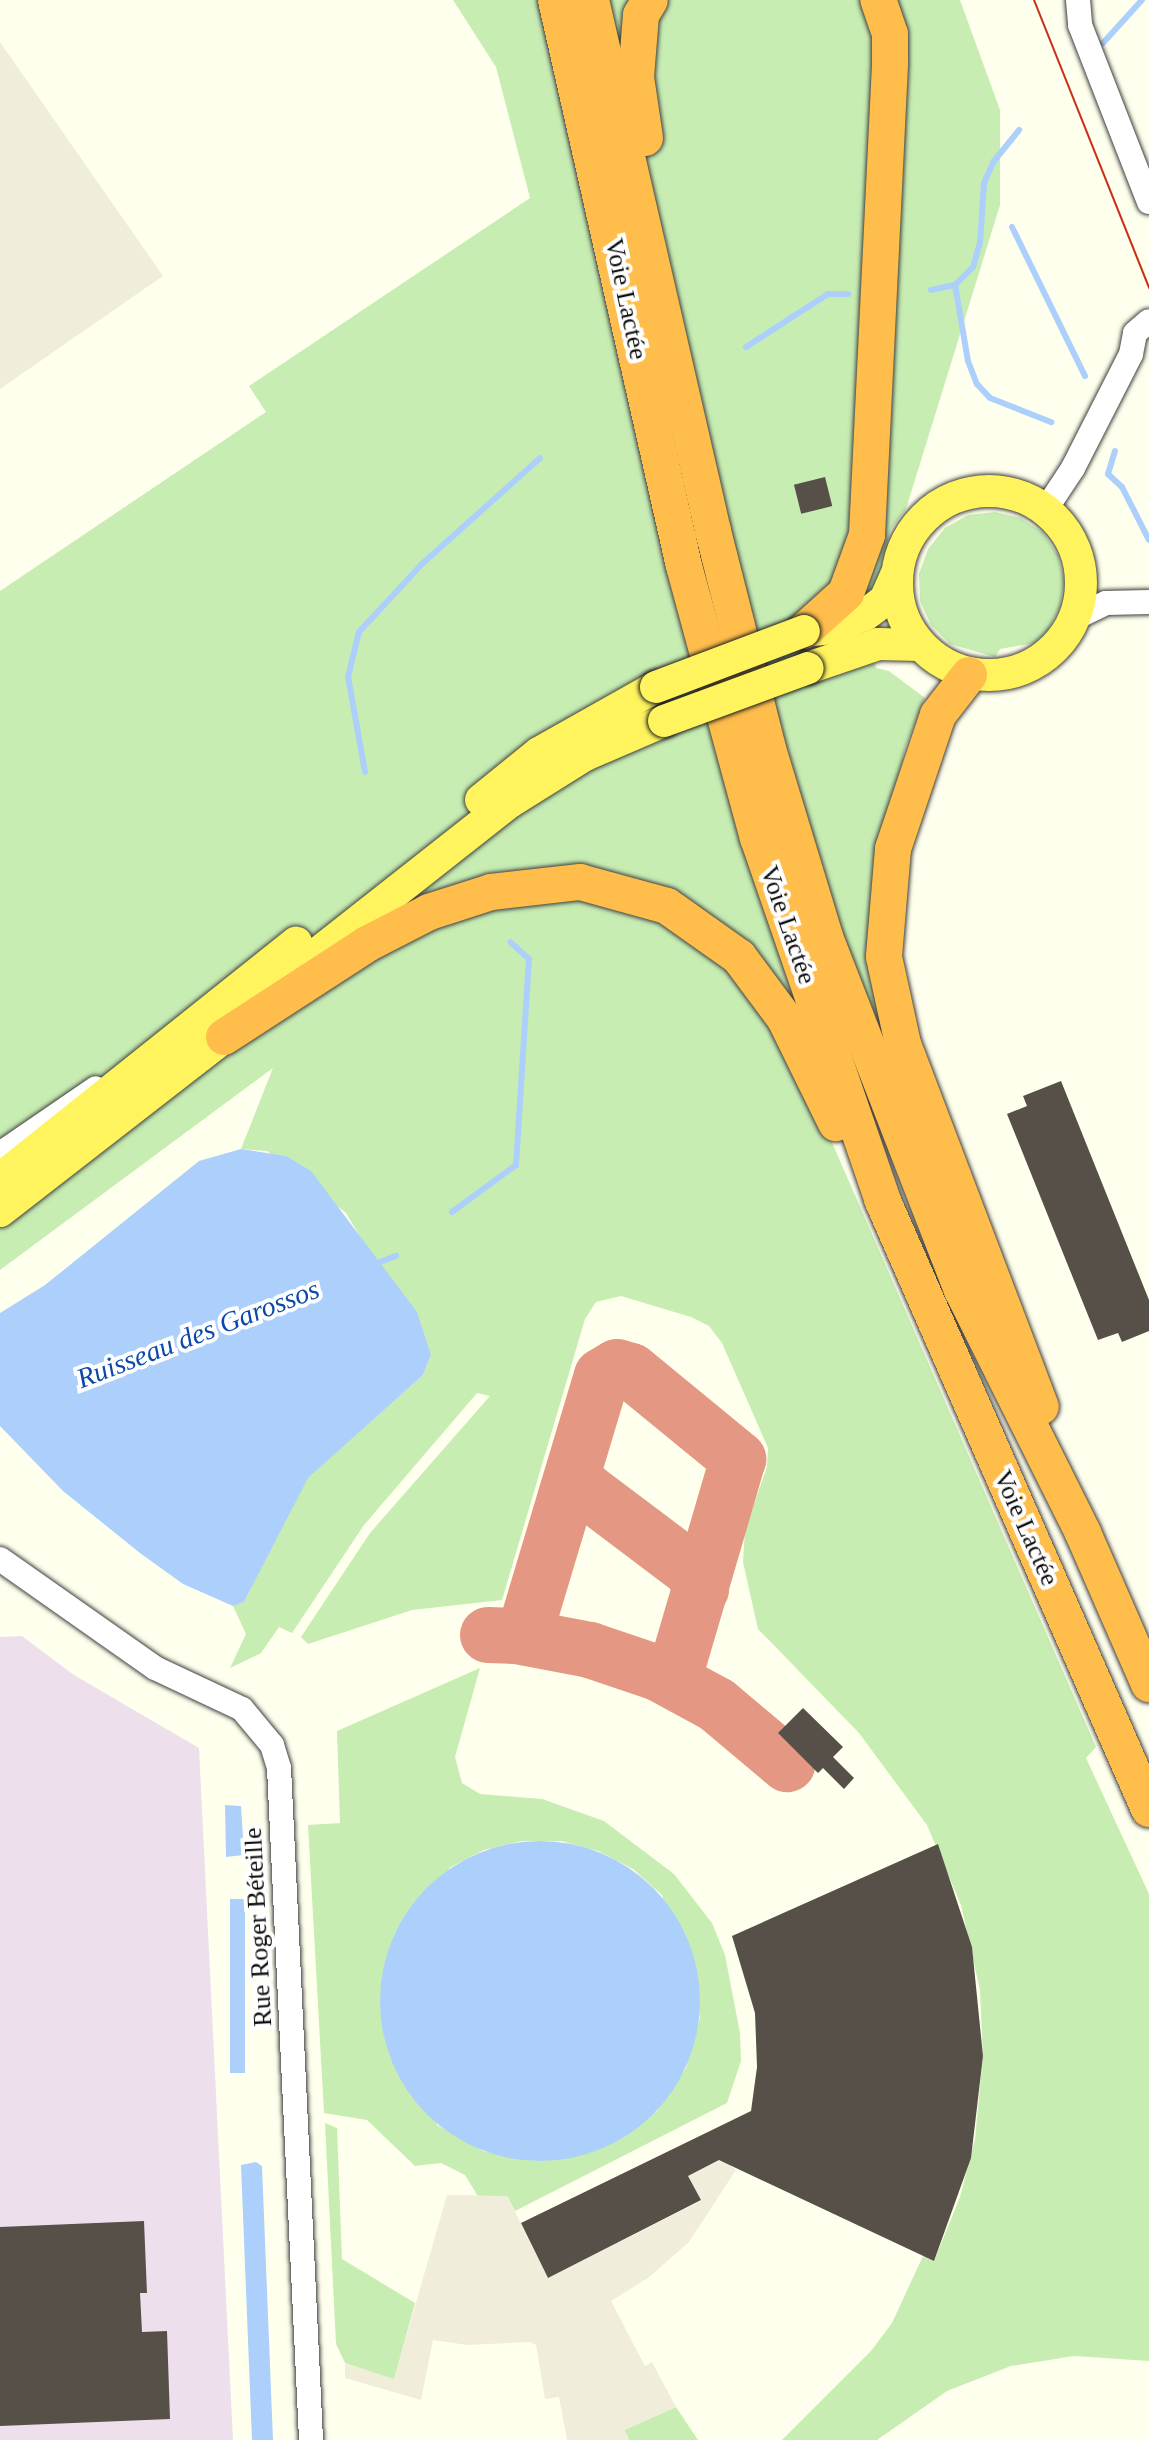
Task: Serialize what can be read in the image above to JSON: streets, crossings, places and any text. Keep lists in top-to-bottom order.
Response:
{
  "streets": {
    "highway": ["Voie Lactée"],
    "street": ["Rue Roger Béteille"]
  },
  "water": ["Ruisseau des Garossos"]
}
